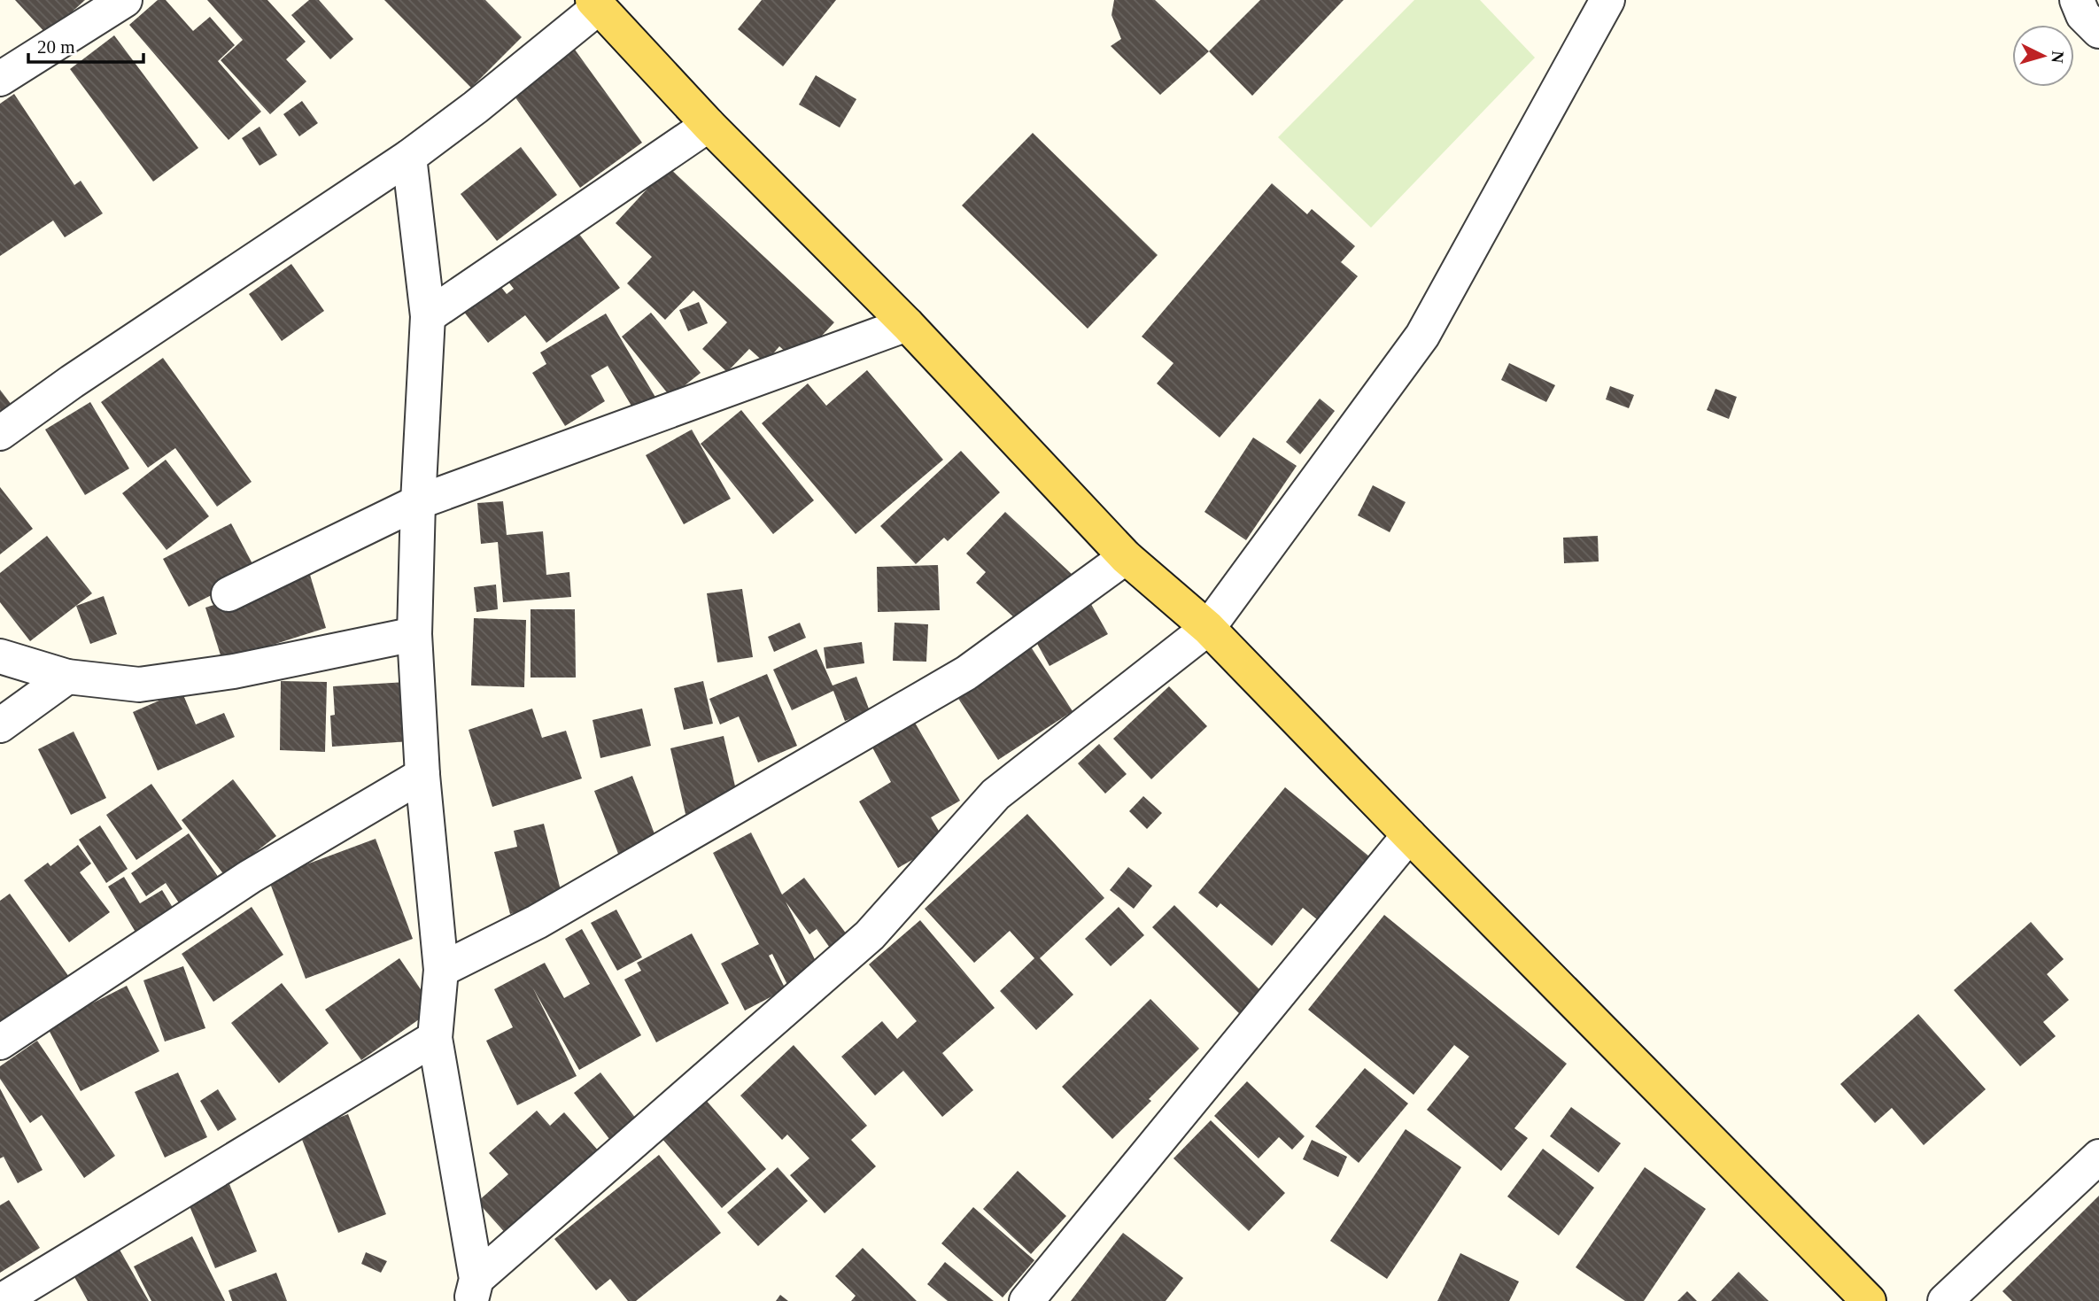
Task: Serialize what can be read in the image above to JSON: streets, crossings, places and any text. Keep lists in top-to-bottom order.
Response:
{
  "scale_bar": "20 m",
  "north": "right"
}
